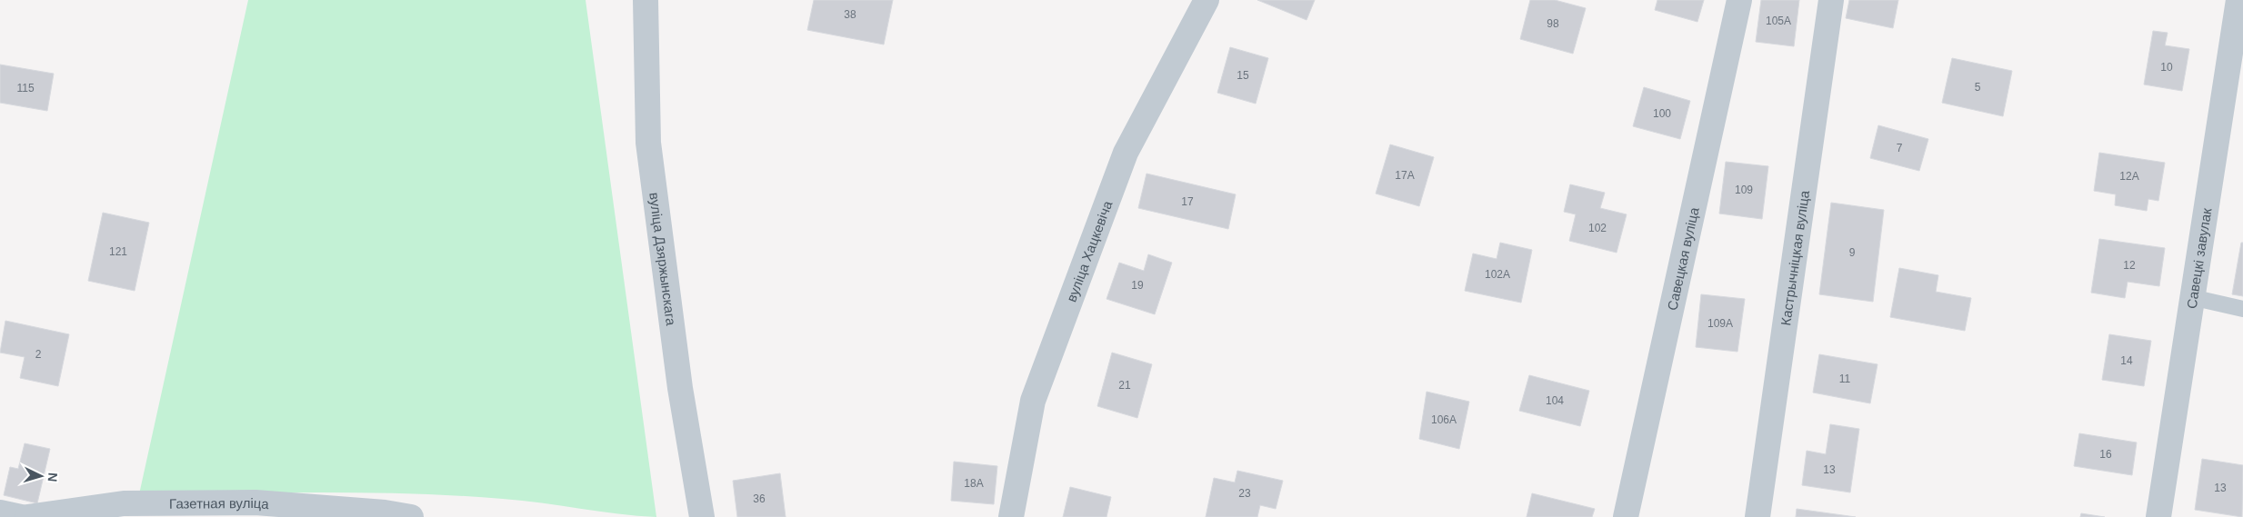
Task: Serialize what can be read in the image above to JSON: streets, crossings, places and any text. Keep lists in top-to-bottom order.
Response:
{
  "streets": {
    "street": [
      "вуліца Хацкевіча",
      "Савецкая вуліца",
      "Кастрычніцкая вуліца",
      "Савецкі завулак",
      "вуліца Дзяржынскага",
      "Газетная вуліца"
    ]
  },
  "house_numbers": [
    "38",
    "105А",
    "98",
    "10",
    "15",
    "5",
    "115",
    "100",
    "7",
    "17А",
    "12А",
    "109",
    "17",
    "102",
    "121",
    "9",
    "12",
    "102А",
    "19",
    "109А",
    "2",
    "14",
    "11",
    "21",
    "104",
    "106А",
    "16",
    "13",
    "18А",
    "13",
    "23",
    "36"
  ],
  "north": "right"
}
